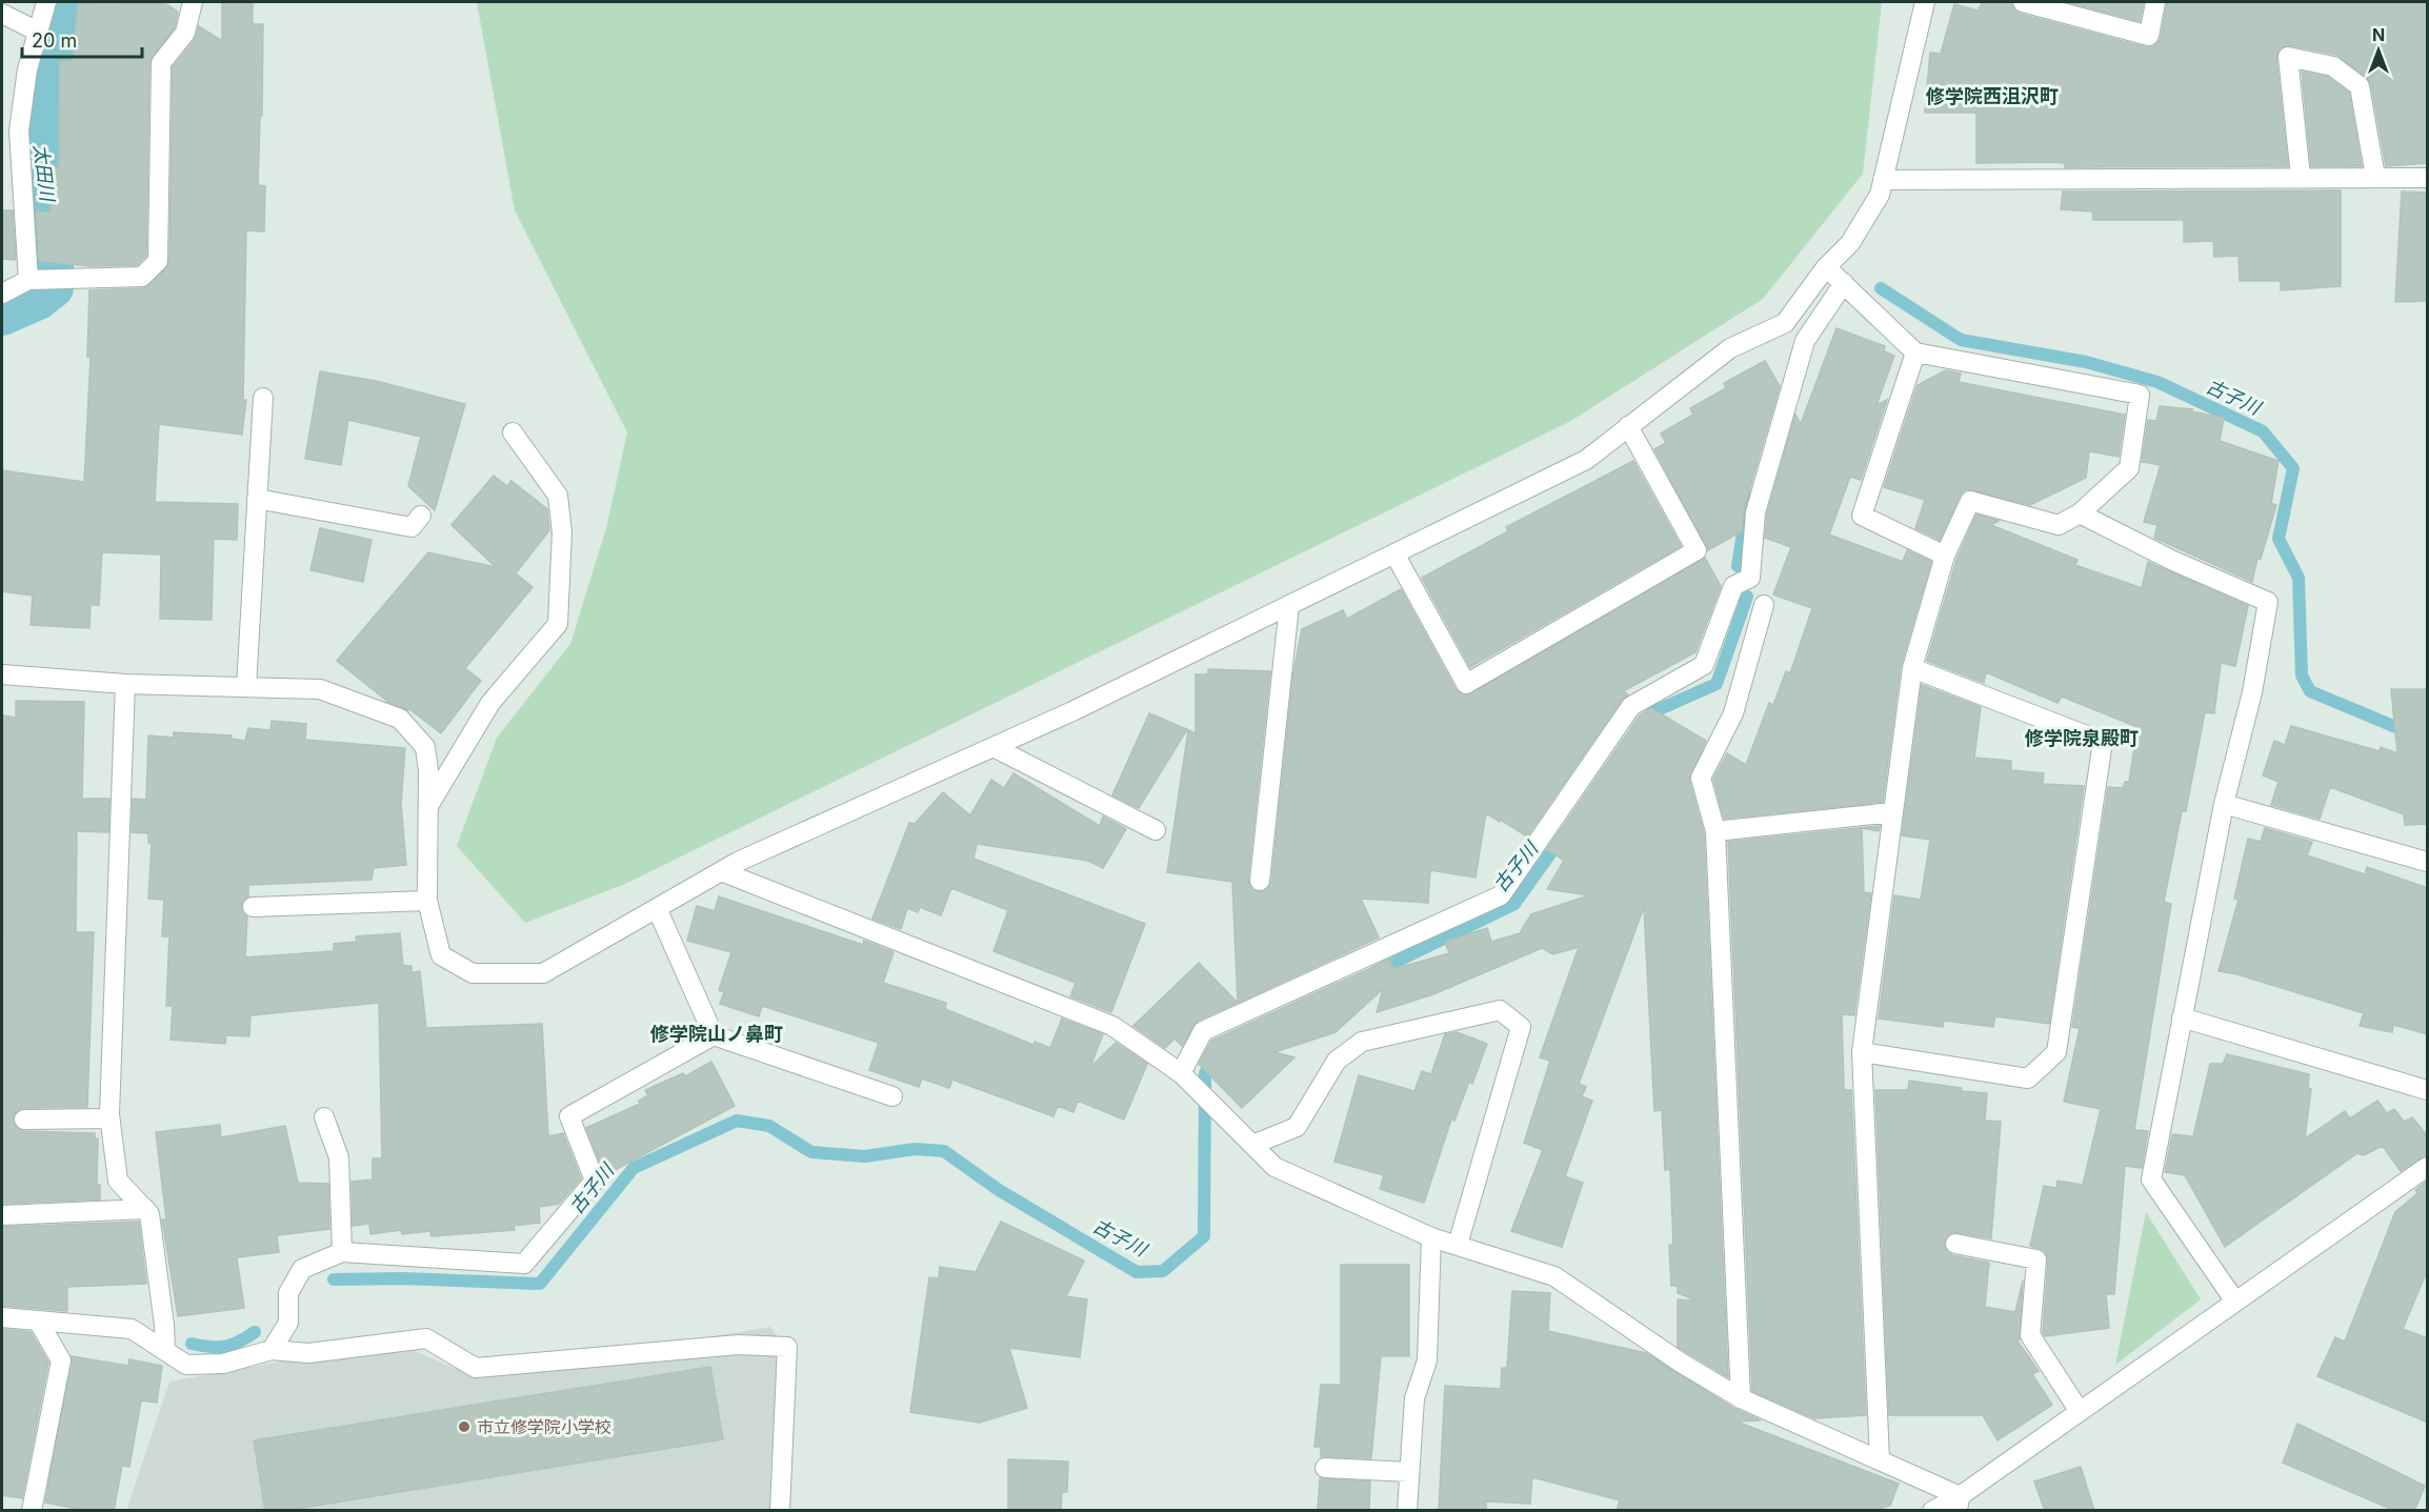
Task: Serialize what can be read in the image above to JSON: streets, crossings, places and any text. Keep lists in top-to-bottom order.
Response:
{
  "districts": ["修学院西沮沢町", "修学院泉殿町", "修学院山ノ鼻町"],
  "water": ["太田川", "古子川"],
  "places": ["市立修学院小学校"],
  "scale_bar": "20 m",
  "north": "top"
}
